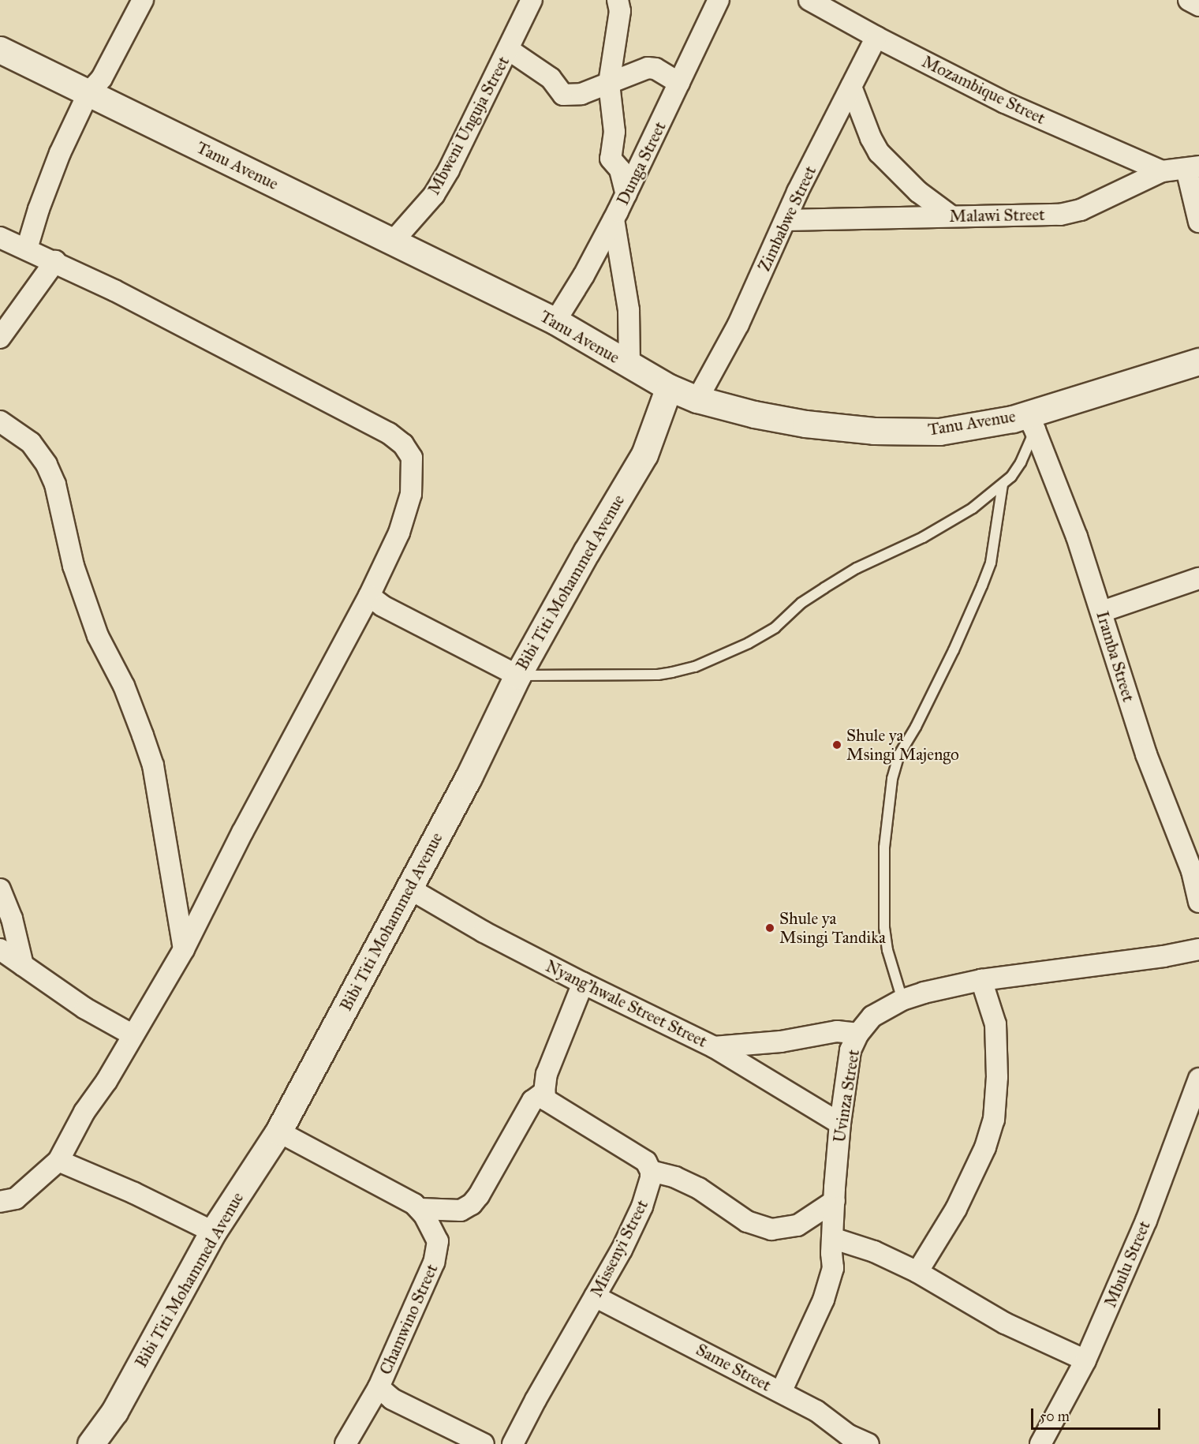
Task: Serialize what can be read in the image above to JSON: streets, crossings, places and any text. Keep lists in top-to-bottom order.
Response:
{
  "streets": {
    "street": [
      "Mozambique Street",
      "Mbweni Unguja Street",
      "Dunga Street",
      "Tanu Avenue",
      "Malawi Street",
      "Zimbabwe Street",
      "Bibi Titi Mohammed Avenue",
      "Iramba Street",
      "Nyang'hwale Street Street",
      "Uvinza Street",
      "Missenyi Street",
      "Mbulu Street",
      "Chamwino Street",
      "Same Street"
    ]
  },
  "crossings": [
    ["Mozambique Street", "Malawi Street"],
    ["Mozambique Street", "Zimbabwe Street"],
    ["Mbweni Unguja Street", "Tanu Avenue"],
    ["Dunga Street", "Tanu Avenue"],
    ["Tanu Avenue", "Zimbabwe Street"],
    ["Tanu Avenue", "Bibi Titi Mohammed Avenue"],
    ["Tanu Avenue", "Iramba Street"],
    ["Malawi Street", "Zimbabwe Street"],
    ["Bibi Titi Mohammed Avenue", "Nyang'hwale Street Street"],
    ["Nyang'hwale Street Street", "Uvinza Street"],
    ["Uvinza Street", "Same Street"],
    ["Missenyi Street", "Same Street"]
  ],
  "places": ["Shule ya Msingi Majengo", "Shule ya Msingi Tandika"],
  "scale_bar": "50 m"
}
